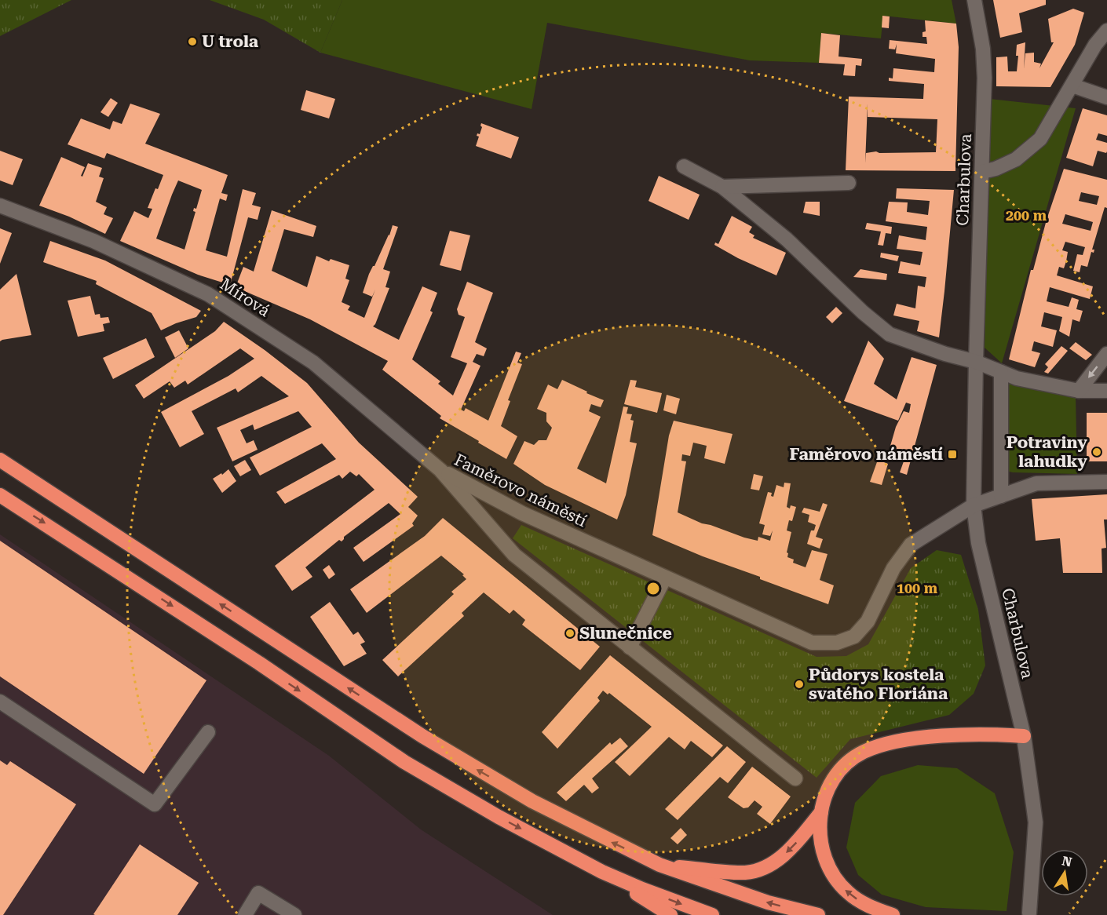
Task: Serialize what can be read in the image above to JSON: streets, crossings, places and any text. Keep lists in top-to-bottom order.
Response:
{
  "streets": {
    "street": ["Charbulova", "Mírová", "Faměrovo náměstí"]
  },
  "crossings": [
    ["Charbulova", "Faměrovo náměstí"],
    ["Mírová", "Faměrovo náměstí"]
  ],
  "places": {
    "other": [
      "U trola",
      "Potraviny lahudky",
      "Slunečnice",
      "Půdorys kostela svatého Floriána"
    ],
    "transit": ["Faměrovo náměstí"]
  },
  "north": "top",
  "rings": ["200 m", "100 m"]
}
